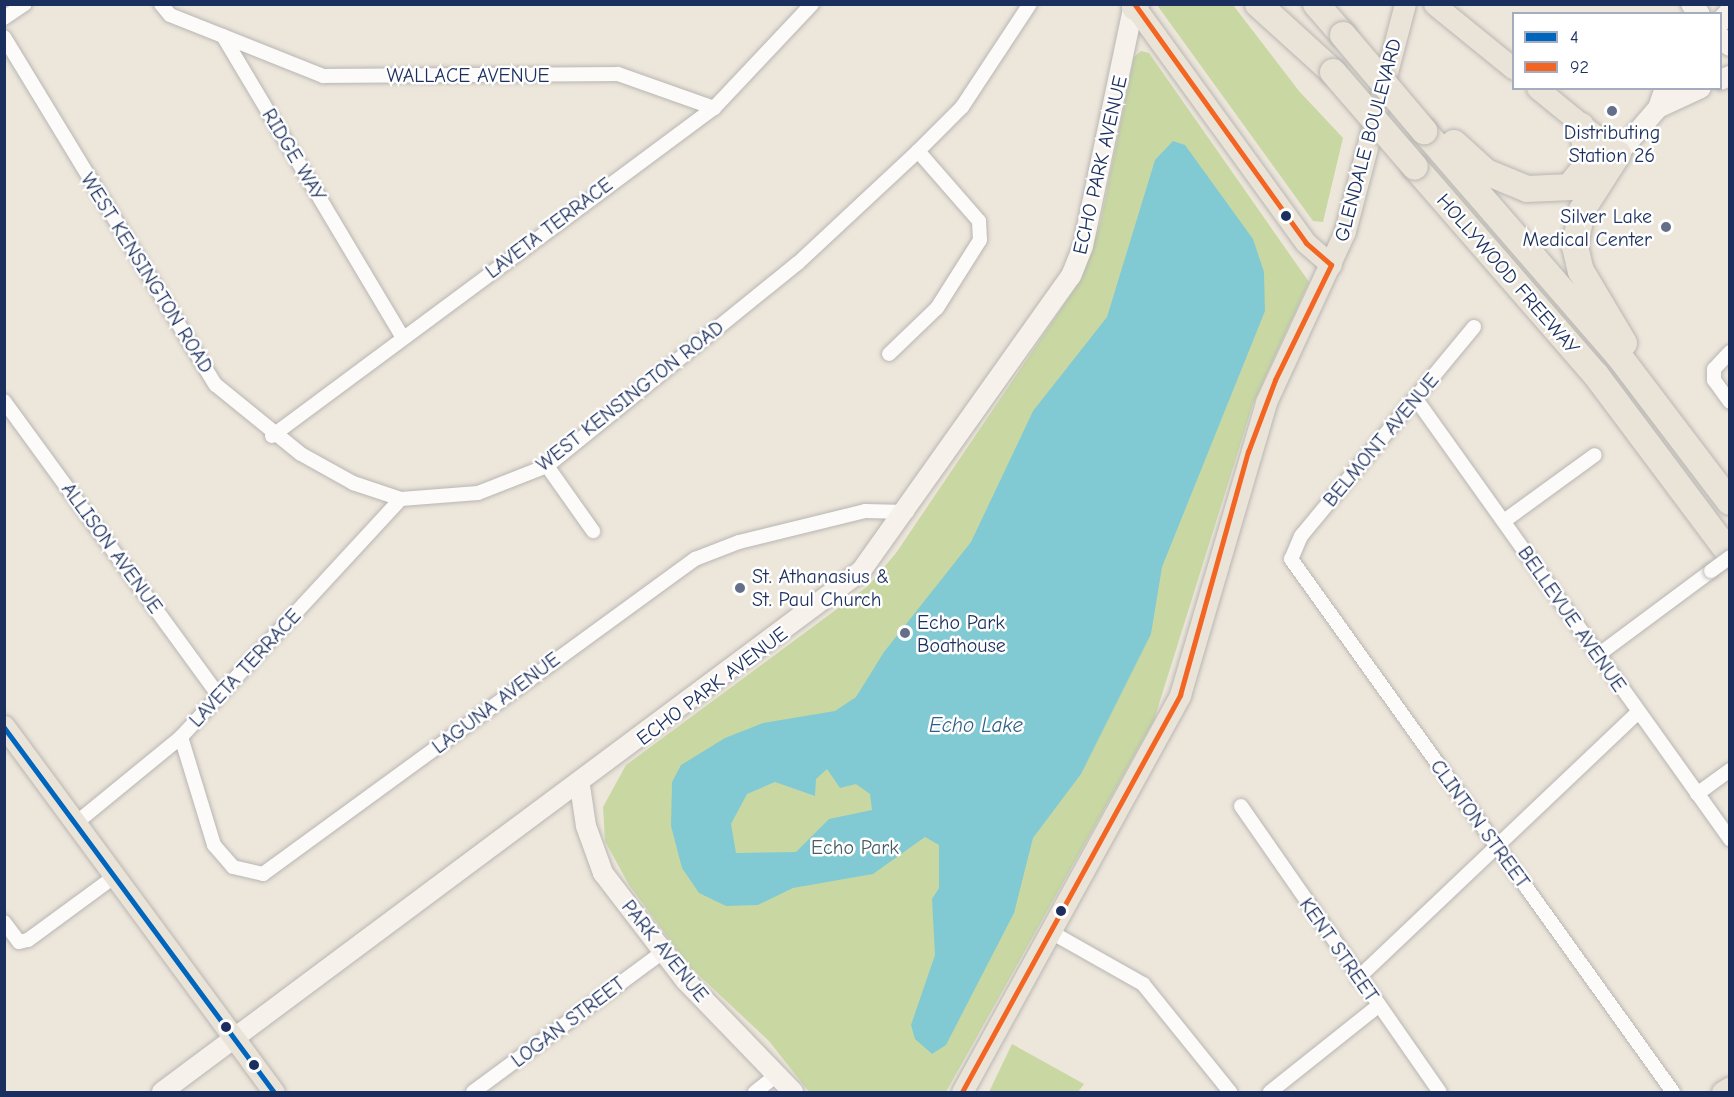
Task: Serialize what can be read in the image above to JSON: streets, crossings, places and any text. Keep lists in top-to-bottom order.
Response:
{
  "streets": {
    "highway": ["HOLLYWOOD FREEWAY"],
    "main road": ["GLENDALE BOULEVARD"],
    "street": [
      "WALLACE AVENUE",
      "RIDGE WAY",
      "ECHO PARK AVENUE",
      "LAVETA TERRACE",
      "WEST KENSINGTON ROAD",
      "BELMONT AVENUE",
      "ALLISON AVENUE",
      "BELLEVUE AVENUE",
      "LAGUNA AVENUE",
      "CLINTON STREET",
      "KENT STREET",
      "PARK AVENUE",
      "LOGAN STREET"
    ]
  },
  "crossings": [
    ["WALLACE AVENUE", "RIDGE WAY"],
    ["WALLACE AVENUE", "LAVETA TERRACE"],
    ["RIDGE WAY", "LAVETA TERRACE"],
    ["ECHO PARK AVENUE", "LAGUNA AVENUE"],
    ["ECHO PARK AVENUE", "PARK AVENUE"],
    ["LAVETA TERRACE", "WEST KENSINGTON ROAD"],
    ["LAVETA TERRACE", "ALLISON AVENUE"],
    ["LAVETA TERRACE", "LAGUNA AVENUE"],
    ["BELMONT AVENUE", "BELLEVUE AVENUE"],
    ["BELMONT AVENUE", "CLINTON STREET"],
    ["PARK AVENUE", "LOGAN STREET"]
  ],
  "water": ["Echo Lake"],
  "parks": ["Echo Park"],
  "places": [
    "Distributing Station 26",
    "Silver Lake Medical Center",
    "St. Athanasius & St. Paul Church",
    "Echo Park Boathouse"
  ],
  "lines": ["transit line 92", "transit line 4"],
  "legend": ["4", "92"]
}
